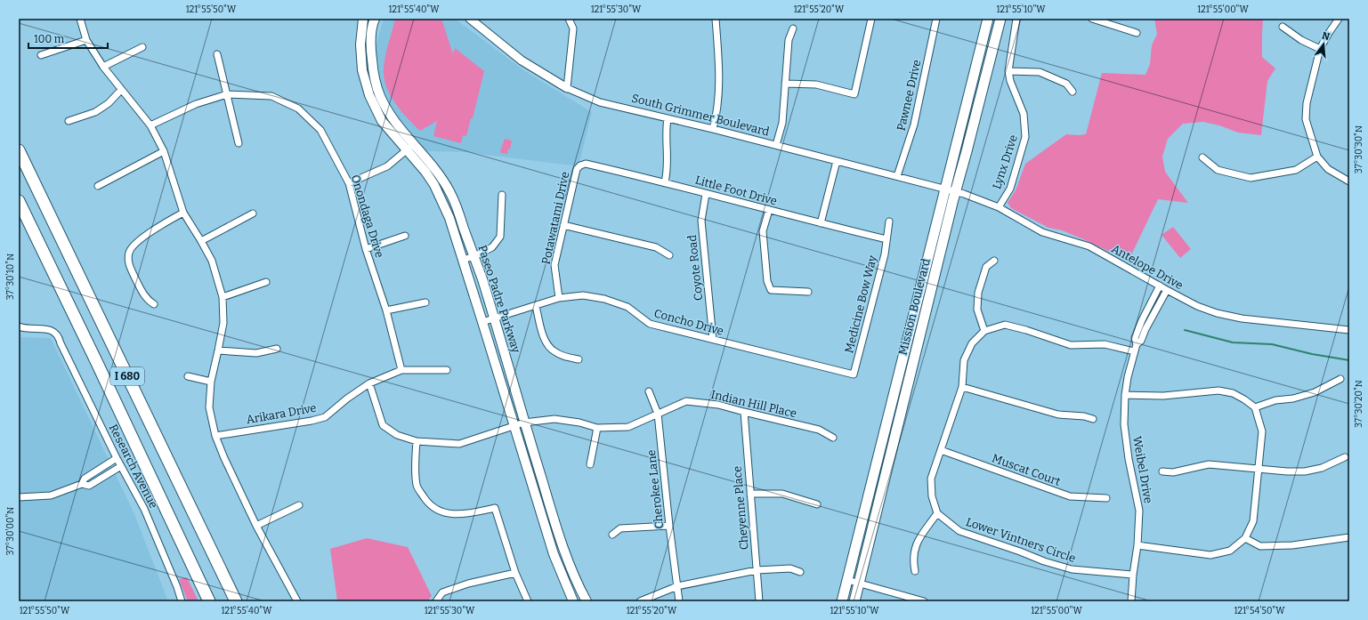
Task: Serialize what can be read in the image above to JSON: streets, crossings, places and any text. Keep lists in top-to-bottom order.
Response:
{
  "streets": {
    "highway": ["I 680"],
    "main road": ["Paseo Padre Parkway", "Mission Boulevard"],
    "street": [
      "Pawnee Drive",
      "South Grimmer Boulevard",
      "Lynx Drive",
      "Little Foot Drive",
      "Onondaga Drive",
      "Potawatami Drive",
      "Antelope Drive",
      "Coyote Road",
      "Medicine Bow Way",
      "Concho Drive",
      "Indian Hill Place",
      "Arikara Drive",
      "Research Avenue",
      "Muscat Court",
      "Weibel Drive",
      "Cherokee Lane",
      "Cheyenne Place",
      "Lower Vintners Circle"
    ]
  },
  "crossings": [
    ["Pawnee Drive", "South Grimmer Boulevard"],
    ["South Grimmer Boulevard", "Antelope Drive"],
    ["South Grimmer Boulevard", "Mission Boulevard"],
    ["Lynx Drive", "Antelope Drive"],
    ["Little Foot Drive", "Potawatami Drive"],
    ["Little Foot Drive", "Coyote Road"],
    ["Little Foot Drive", "Medicine Bow Way"],
    ["Onondaga Drive", "Arikara Drive"],
    ["Potawatami Drive", "Concho Drive"],
    ["Antelope Drive", "Mission Boulevard"],
    ["Antelope Drive", "Weibel Drive"],
    ["Coyote Road", "Concho Drive"],
    ["Paseo Padre Parkway", "Concho Drive"],
    ["Paseo Padre Parkway", "Indian Hill Place"],
    ["Medicine Bow Way", "Concho Drive"],
    ["Indian Hill Place", "Arikara Drive"],
    ["Indian Hill Place", "Cherokee Lane"],
    ["Indian Hill Place", "Cheyenne Place"],
    ["Weibel Drive", "Lower Vintners Circle"]
  ],
  "scale_bar": "100 m",
  "north": "top",
  "coordinates": [
    "121°55'50\"W",
    "121°55'40\"W",
    "121°55'30\"W",
    "121°55'20\"W",
    "121°55'10\"W",
    "121°55'00\"W",
    "37°30'30\"N",
    "37°30'10\"N",
    "37°30'20\"N",
    "37°30'00\"N",
    "121°54'50\"W"
  ]
}
